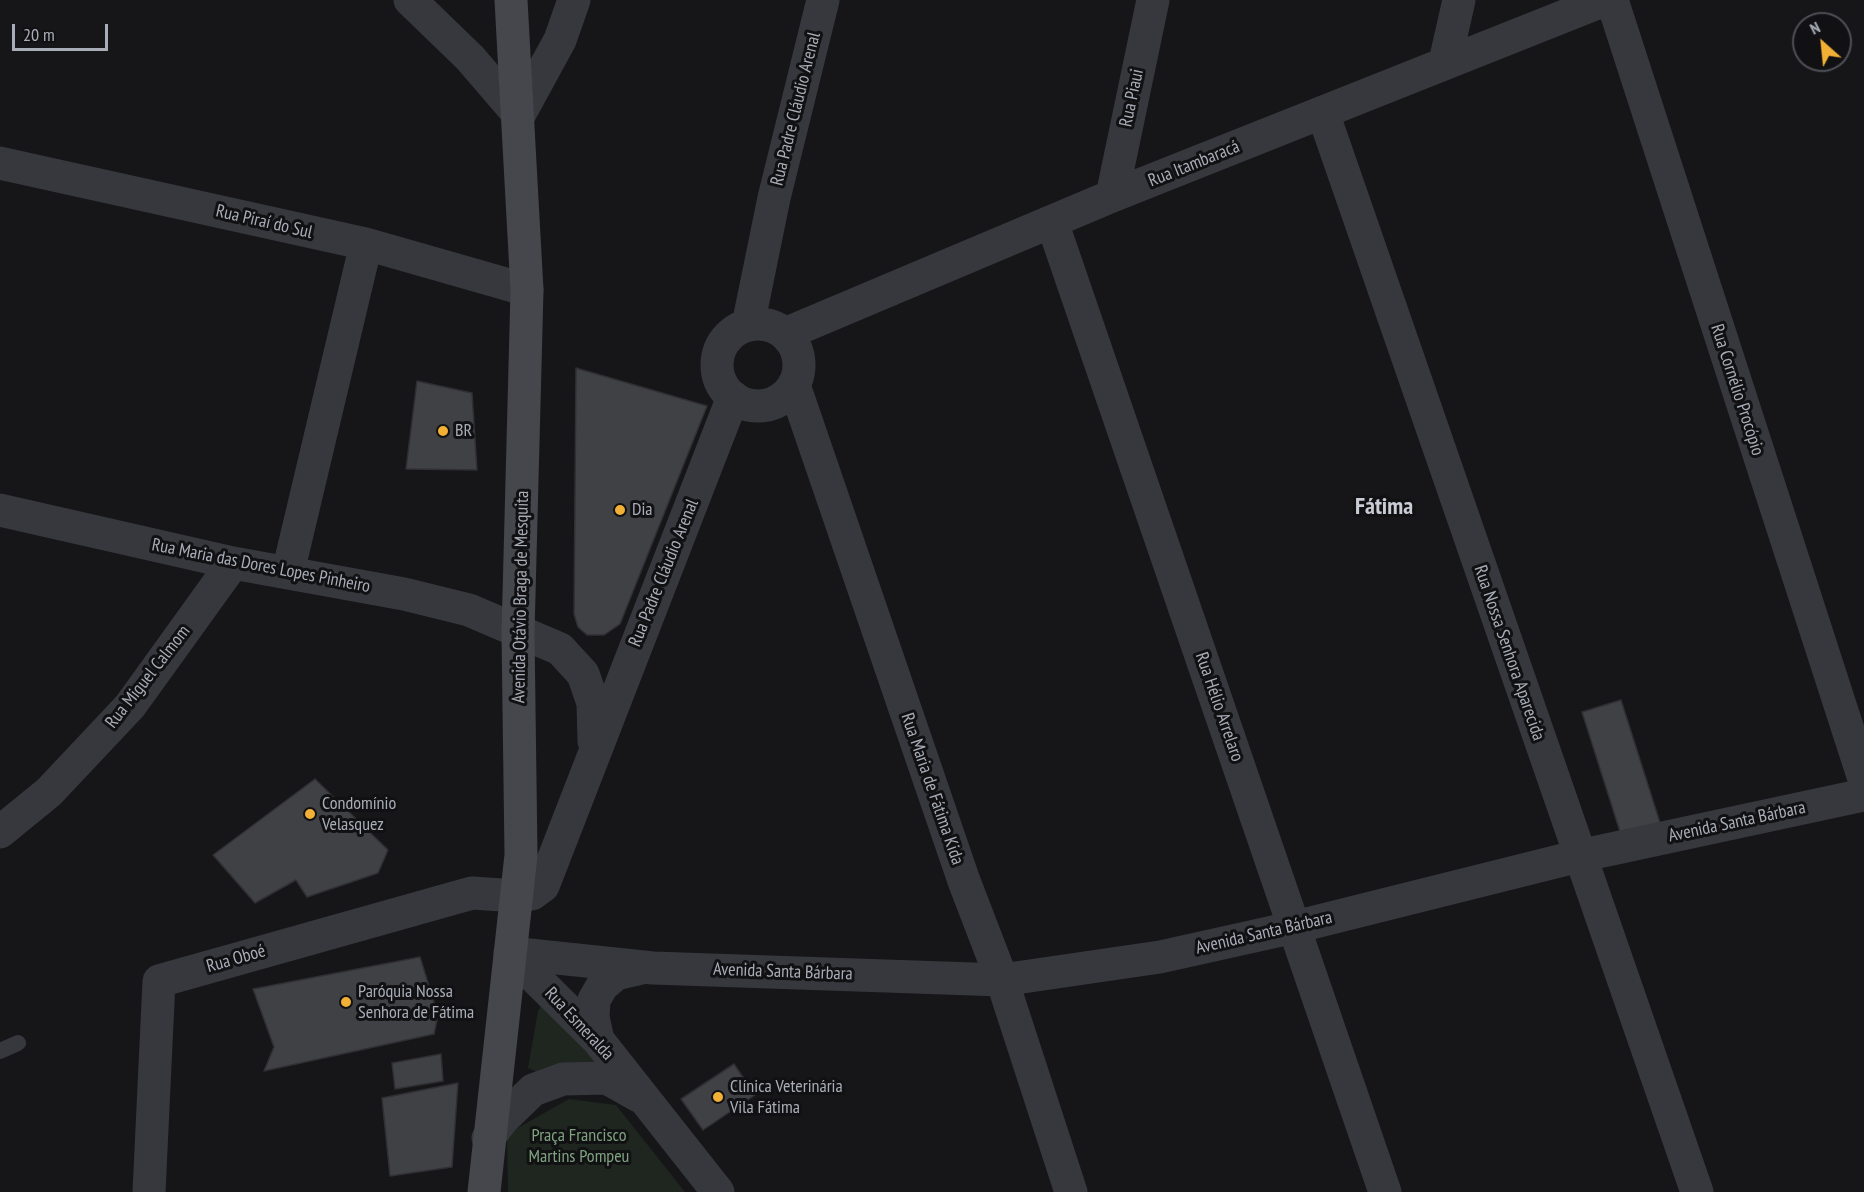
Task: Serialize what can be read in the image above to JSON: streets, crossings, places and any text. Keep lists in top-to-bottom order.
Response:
{
  "streets": {
    "main road": ["Avenida Otávio Braga de Mesquita"],
    "street": [
      "Rua Piaui",
      "Rua Padre Cláudio Arenal",
      "Rua Itambaracá",
      "Rua Piraí do Sul",
      "Rua Cornélio Procópio",
      "Rua Maria das Dores Lopes Pinheiro",
      "Rua Nossa Senhora Aparecida",
      "Rua Miguel Calmom",
      "Rua Hélio Arrelaro",
      "Rua Maria de Fátima Kida",
      "Avenida Santa Bárbara",
      "Rua Oboé",
      "Rua Esmeralda"
    ]
  },
  "crossings": [
    ["Rua Piaui", "Rua Itambaracá"],
    ["Rua Padre Cláudio Arenal", "Rua Itambaracá"],
    ["Rua Padre Cláudio Arenal", "Rua Maria das Dores Lopes Pinheiro"],
    ["Rua Padre Cláudio Arenal", "Avenida Otávio Braga de Mesquita"],
    ["Rua Padre Cláudio Arenal", "Rua Maria de Fátima Kida"],
    ["Rua Padre Cláudio Arenal", "Rua Oboé"],
    ["Rua Itambaracá", "Rua Nossa Senhora Aparecida"],
    ["Rua Itambaracá", "Rua Hélio Arrelaro"],
    ["Rua Itambaracá", "Rua Maria de Fátima Kida"],
    ["Rua Piraí do Sul", "Avenida Otávio Braga de Mesquita"],
    ["Rua Maria das Dores Lopes Pinheiro", "Avenida Otávio Braga de Mesquita"],
    ["Rua Maria das Dores Lopes Pinheiro", "Rua Miguel Calmom"],
    ["Avenida Otávio Braga de Mesquita", "Avenida Santa Bárbara"],
    ["Avenida Otávio Braga de Mesquita", "Rua Oboé"],
    ["Avenida Otávio Braga de Mesquita", "Rua Esmeralda"],
    ["Rua Nossa Senhora Aparecida", "Avenida Santa Bárbara"],
    ["Rua Hélio Arrelaro", "Avenida Santa Bárbara"],
    ["Rua Maria de Fátima Kida", "Avenida Santa Bárbara"],
    ["Avenida Santa Bárbara", "Rua Esmeralda"]
  ],
  "districts": ["Fátima"],
  "parks": ["Praça Francisco Martins Pompeu"],
  "places": [
    "BR",
    "Dia",
    "Condomínio Velasquez",
    "Paróquia Nossa Senhora de Fátima",
    "Clínica Veterinária Vila Fátima"
  ],
  "scale_bar": "20 m",
  "north": "top left"
}
